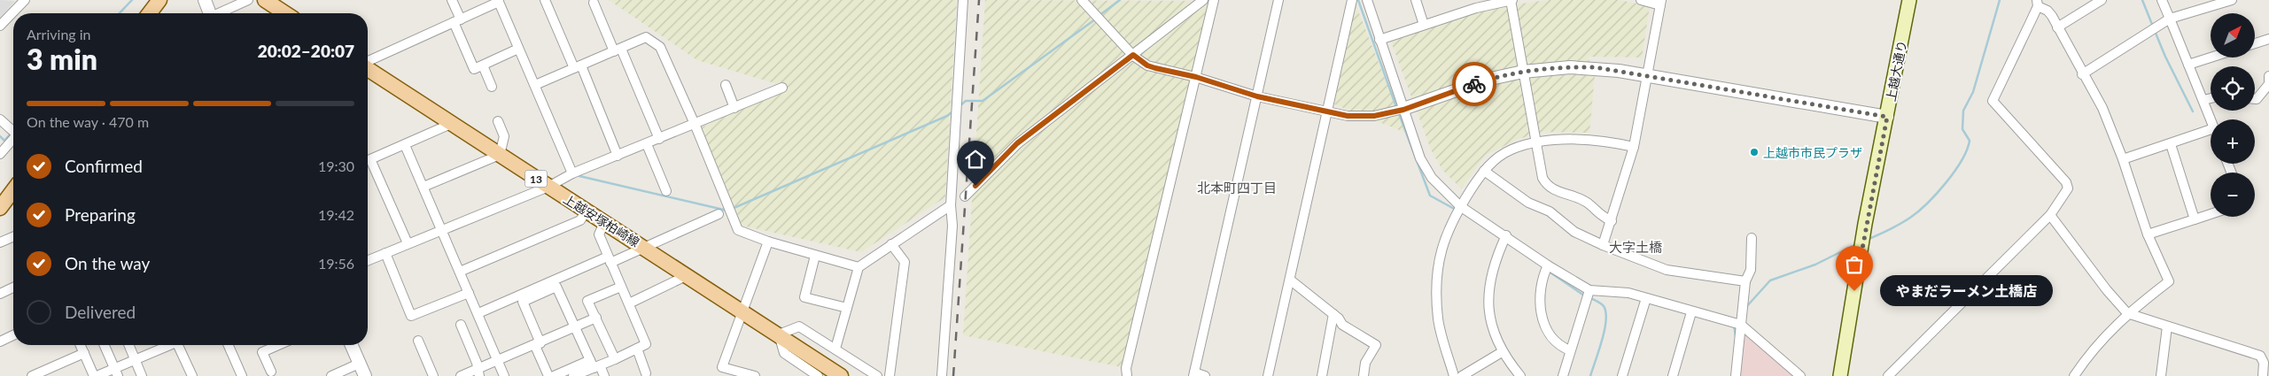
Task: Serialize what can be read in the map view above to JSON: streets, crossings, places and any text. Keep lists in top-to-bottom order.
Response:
{
  "streets": {
    "main road": ["上越大通り", "13", "上越安塚柏崎線"]
  },
  "districts": ["北本町四丁目", "大字土橋"],
  "places": ["上越市市民プラザ", "やまだラーメン土橋店"],
  "north": "top right",
  "page": {
    "map_buttons": ["+", "−"],
    "heading": ["3 min", "Arriving in", "20:02–20:07"],
    "bar": "On the way · 470 m",
    "list": [
      ["Confirmed", "19:30"],
      ["Preparing", "19:42"],
      ["On the way", "19:56"],
      "Delivered"
    ],
    "bubble": "やまだラーメン土橋店"
  }
}
